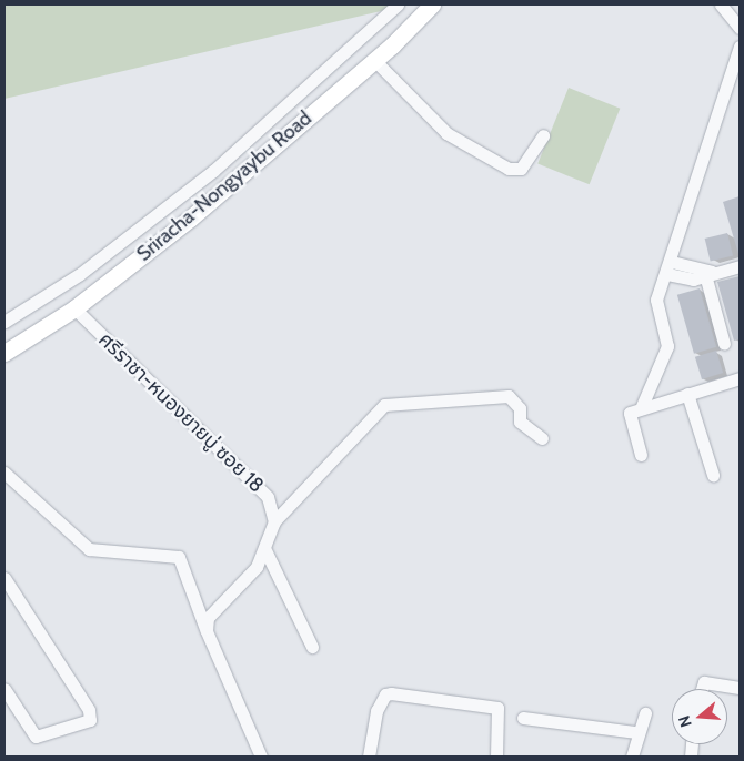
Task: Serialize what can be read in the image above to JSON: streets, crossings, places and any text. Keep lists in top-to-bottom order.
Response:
{
  "streets": {
    "main road": ["Sriracha-Nongyaybu Road"],
    "street": ["ศรีราชา-หนองยายบู่ ซอย 18"]
  },
  "crossings": [
    ["Sriracha-Nongyaybu Road", "ศรีราชา-หนองยายบู่ ซอย 18"]
  ],
  "north": "left"
}
